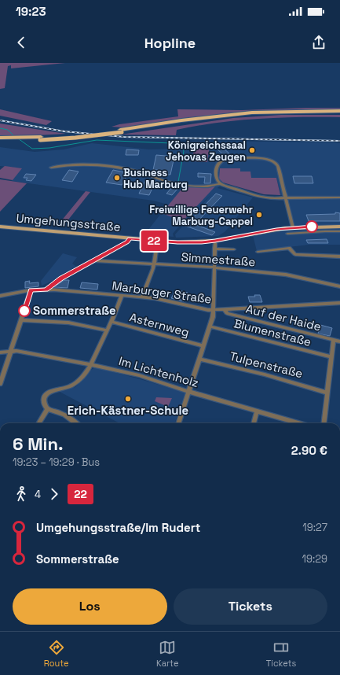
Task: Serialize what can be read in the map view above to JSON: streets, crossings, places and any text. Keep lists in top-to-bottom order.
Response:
{
  "streets": {
    "main road": ["Umgehungsstraße"],
    "street": [
      "Simmestraße",
      "Marburger Straße",
      "Auf der Haide",
      "Asternweg",
      "Blumenstraße",
      "Tulpenstraße",
      "Im Lichtenholz"
    ]
  },
  "crossings": [
    ["Marburger Straße", "Auf der Haide"]
  ],
  "places": [
    "Königreichssaal Jehovas Zeugen",
    "Business Hub Marburg",
    "Freiwillige Feuerwehr Marburg-Cappel",
    "Sommerstraße",
    "Erich-Kästner-Schule"
  ],
  "lines": ["bus line 22"],
  "page": {
    "status": "19:23",
    "header": "Hopline",
    "on_map": "22",
    "heading": ["6 Min.", "19:23 – 19:29 · Bus", "2.90 €"],
    "legs": ["4", "22"],
    "list": [
      {
        "name": "Umgehungsstraße/Im Rudert",
        "value": "19:27"
      },
      {
        "name": "Sommerstraße",
        "value": "19:29"
      }
    ],
    "buttons": ["Los", "Tickets"],
    "tabs": ["Route", "Karte", "Tickets"]
  }
}
